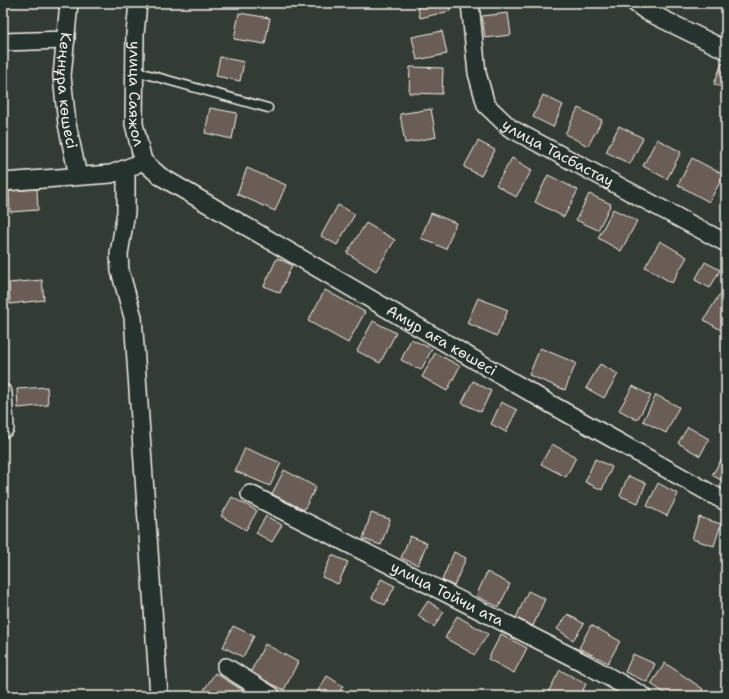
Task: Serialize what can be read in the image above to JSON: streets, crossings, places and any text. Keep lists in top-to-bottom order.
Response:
{
  "streets": {
    "street": [
      "Кеңнұра көшесі",
      "улица Саяжол",
      "улица Тасбастау",
      "Амур аға көшесі",
      "улица Тойчи ата"
    ]
  },
  "crossings": [
    ["улица Саяжол", "Амур аға көшесі"]
  ]
}
